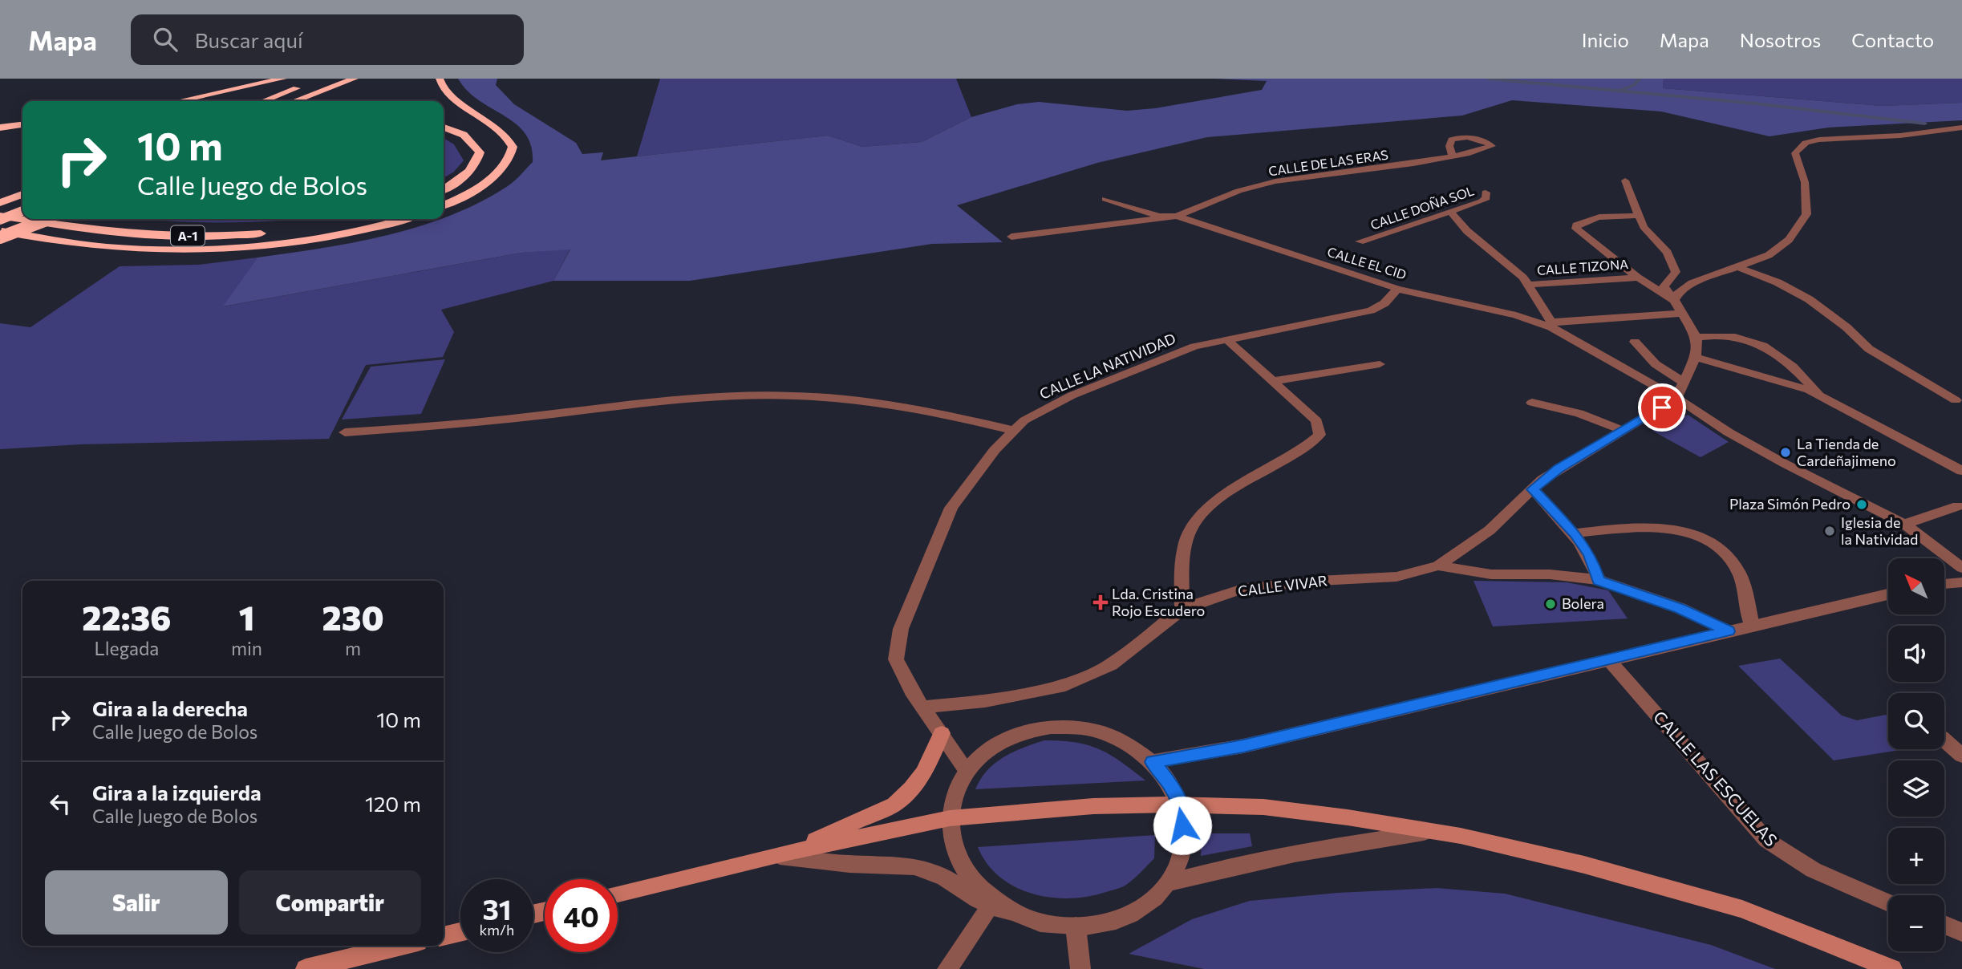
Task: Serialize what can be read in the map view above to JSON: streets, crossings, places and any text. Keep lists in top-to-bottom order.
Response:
{
  "streets": {
    "highway": ["A-1"],
    "street": [
      "CALLE DE LAS ERAS",
      "CALLE DOÑA SOL",
      "CALLE EL CID",
      "CALLE TIZONA",
      "CALLE LA NATIVIDAD",
      "CALLE VIVAR",
      "CALLE LAS ESCUELAS"
    ]
  },
  "crossings": [
    ["CALLE DE LAS ERAS", "CALLE EL CID"],
    ["CALLE DOÑA SOL", "CALLE EL CID"],
    ["CALLE EL CID", "CALLE TIZONA"],
    ["CALLE EL CID", "CALLE LA NATIVIDAD"],
    ["CALLE EL CID", "CALLE VIVAR"],
    ["CALLE LA NATIVIDAD", "CALLE VIVAR"]
  ],
  "places": {
    "other": [
      "La Tienda de Cardeñajimeno",
      "Plaza Simón Pedro",
      "Iglesia de la Natividad",
      "Bolera"
    ],
    "health": ["Lda. Cristina Rojo Escudero"]
  },
  "north": "top left",
  "page": {
    "header": "Mapa",
    "search": "Buscar aquí",
    "nav": [
      "Inicio",
      "Mapa",
      "Nosotros",
      "Contacto"
    ],
    "turn": ["10 m", "Calle Juego de Bolos"],
    "map_buttons": ["+", "−"],
    "eta": [
      "22:36",
      "Llegada",
      "1",
      "min",
      "230",
      "m"
    ],
    "list": [
      {
        "name": "Gira a la derecha",
        "note": "Calle Juego de Bolos",
        "value": "10 m"
      },
      {
        "name": "Gira a la izquierda",
        "note": "Calle Juego de Bolos",
        "value": "120 m"
      }
    ],
    "buttons": ["Salir", "Compartir"],
    "speed": "31 km/h",
    "limit": "40"
  }
}
